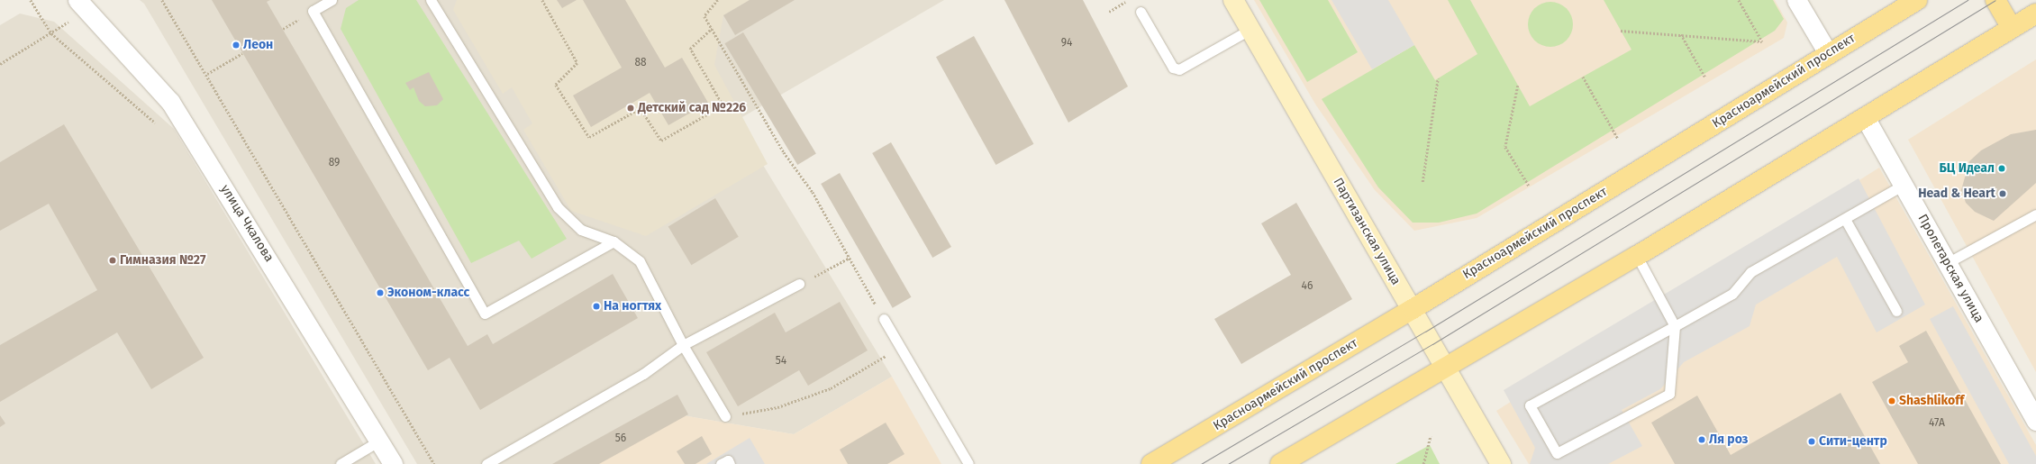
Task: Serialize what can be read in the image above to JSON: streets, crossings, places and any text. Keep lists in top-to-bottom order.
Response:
{
  "streets": {
    "main road": ["Красноармейский проспект", "Партизанская улица"],
    "street": ["улица Чкалова", "Пролетарская улица"]
  },
  "crossings": [
    ["Красноармейский проспект", "Партизанская улица"]
  ],
  "places": [
    "Леон",
    "Детский сад №226",
    "БЦ Идеал",
    "Head & Heart",
    "Гимназия №27",
    "Эконом-класс",
    "На ногтях",
    "Shashlikoff",
    "Ля роз",
    "Сити-центр"
  ],
  "house_numbers": [
    "94",
    "88",
    "89",
    "46",
    "54",
    "47А",
    "56"
  ]
}
